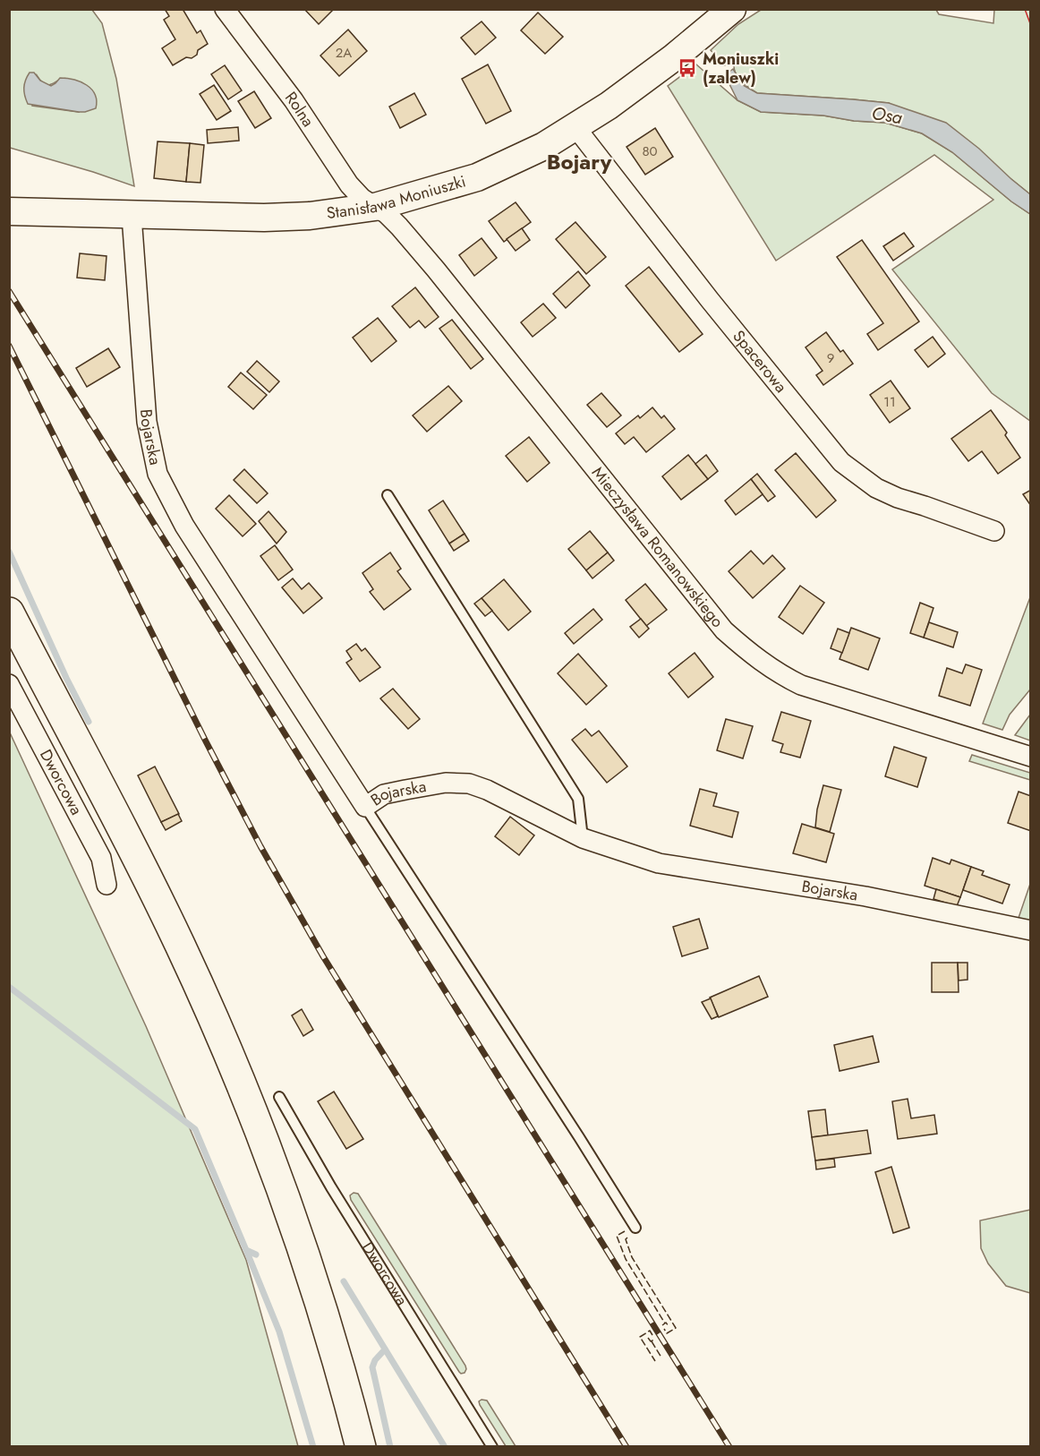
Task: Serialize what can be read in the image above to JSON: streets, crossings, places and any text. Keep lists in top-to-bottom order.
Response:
{
  "streets": {
    "street": [
      "Rolna",
      "Stanisława Moniuszki",
      "Spacerowa",
      "Bojarska",
      "Mieczysława Romanowskiego",
      "Dworcowa"
    ]
  },
  "crossings": [
    ["Rolna", "Stanisława Moniuszki"],
    ["Rolna", "Mieczysława Romanowskiego"],
    ["Stanisława Moniuszki", "Spacerowa"],
    ["Stanisława Moniuszki", "Bojarska"],
    ["Stanisława Moniuszki", "Mieczysława Romanowskiego"]
  ],
  "districts": ["Bojary"],
  "water": ["Osa"],
  "places": {
    "bus stop": ["Moniuszki (zalew)"]
  },
  "house_numbers": [
    "2A",
    "80",
    "9",
    "11"
  ]
}
